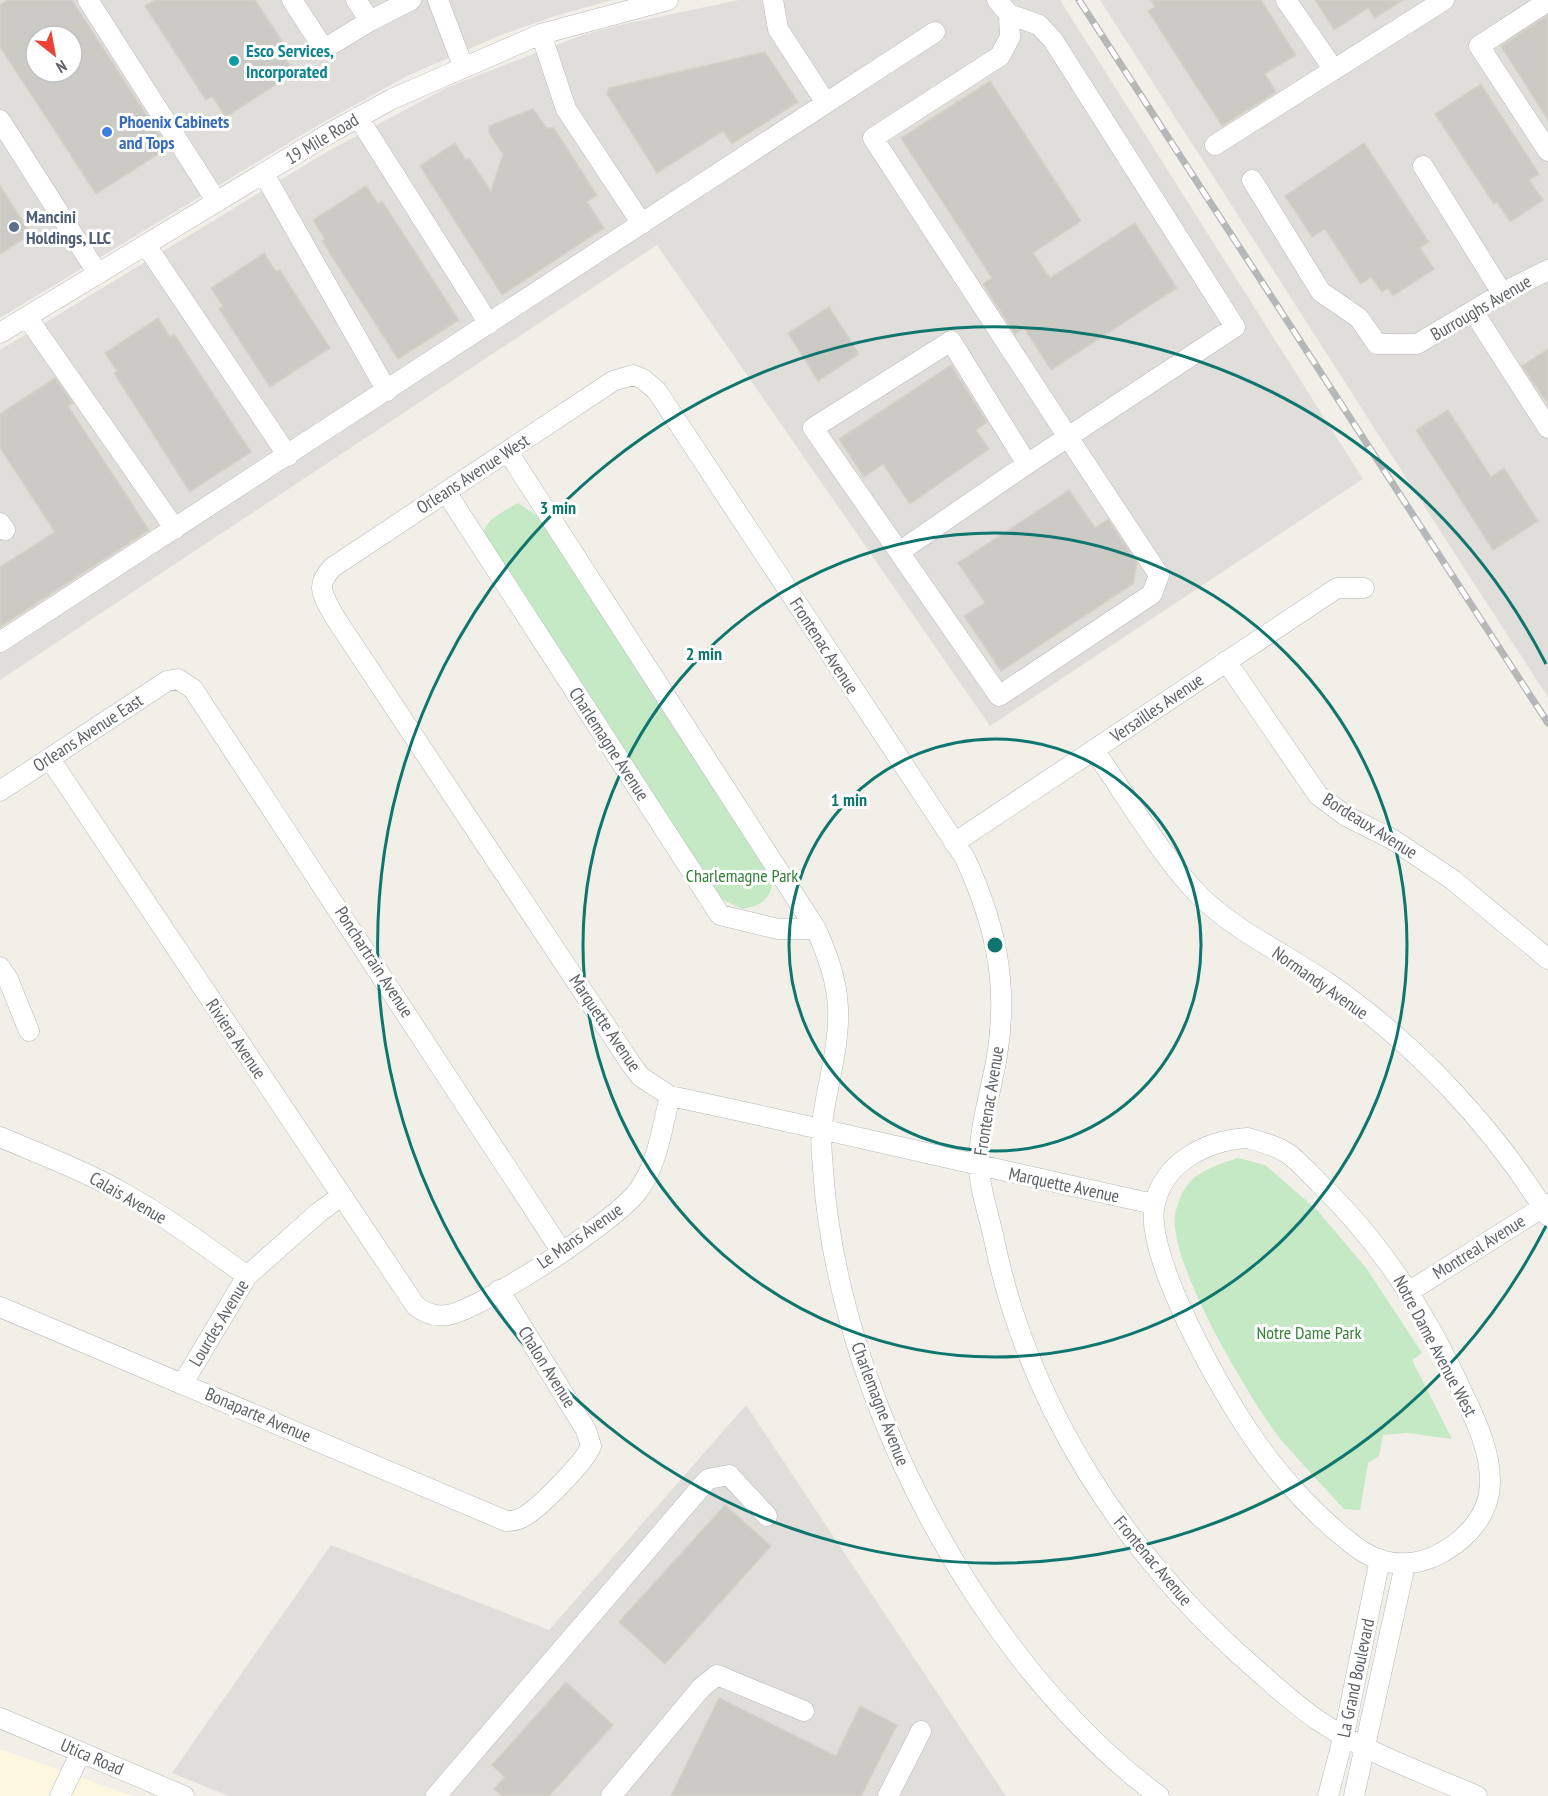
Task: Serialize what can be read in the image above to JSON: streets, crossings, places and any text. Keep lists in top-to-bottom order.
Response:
{
  "streets": {
    "street": [
      "19 Mile Road",
      "Burroughs Avenue",
      "Orleans Avenue West",
      "Frontenac Avenue",
      "Versailles Avenue",
      "Orleans Avenue East",
      "Charlemagne Avenue",
      "Bordeaux Avenue",
      "Ponchartrain Avenue",
      "Normandy Avenue",
      "Marquette Avenue",
      "Riviera Avenue",
      "Calais Avenue",
      "Le Mans Avenue",
      "Montreal Avenue",
      "Lourdes Avenue",
      "Notre Dame Avenue West",
      "Chalon Avenue",
      "Bonaparte Avenue",
      "La Grand Boulevard",
      "Utica Road"
    ]
  },
  "crossings": [
    ["Orleans Avenue West", "Frontenac Avenue"],
    ["Orleans Avenue West", "Charlemagne Avenue"],
    ["Orleans Avenue West", "Marquette Avenue"],
    ["Frontenac Avenue", "Versailles Avenue"],
    ["Frontenac Avenue", "Marquette Avenue"],
    ["Frontenac Avenue", "La Grand Boulevard"],
    ["Versailles Avenue", "Bordeaux Avenue"],
    ["Versailles Avenue", "Normandy Avenue"],
    ["Orleans Avenue East", "Ponchartrain Avenue"],
    ["Orleans Avenue East", "Riviera Avenue"],
    ["Charlemagne Avenue", "Marquette Avenue"],
    ["Ponchartrain Avenue", "Le Mans Avenue"],
    ["Normandy Avenue", "Montreal Avenue"],
    ["Marquette Avenue", "Le Mans Avenue"],
    ["Marquette Avenue", "Notre Dame Avenue West"],
    ["Riviera Avenue", "Le Mans Avenue"],
    ["Riviera Avenue", "Lourdes Avenue"],
    ["Calais Avenue", "Lourdes Avenue"],
    ["Le Mans Avenue", "Chalon Avenue"],
    ["Montreal Avenue", "Notre Dame Avenue West"],
    ["Lourdes Avenue", "Bonaparte Avenue"],
    ["Notre Dame Avenue West", "La Grand Boulevard"],
    ["Chalon Avenue", "Bonaparte Avenue"]
  ],
  "parks": ["Charlemagne Park", "Notre Dame Park"],
  "places": ["Esco Services, Incorporated", "Phoenix Cabinets and Tops", "Mancini Holdings, LLC"],
  "north": "bottom right",
  "rings": ["3 min", "2 min", "1 min"]
}
